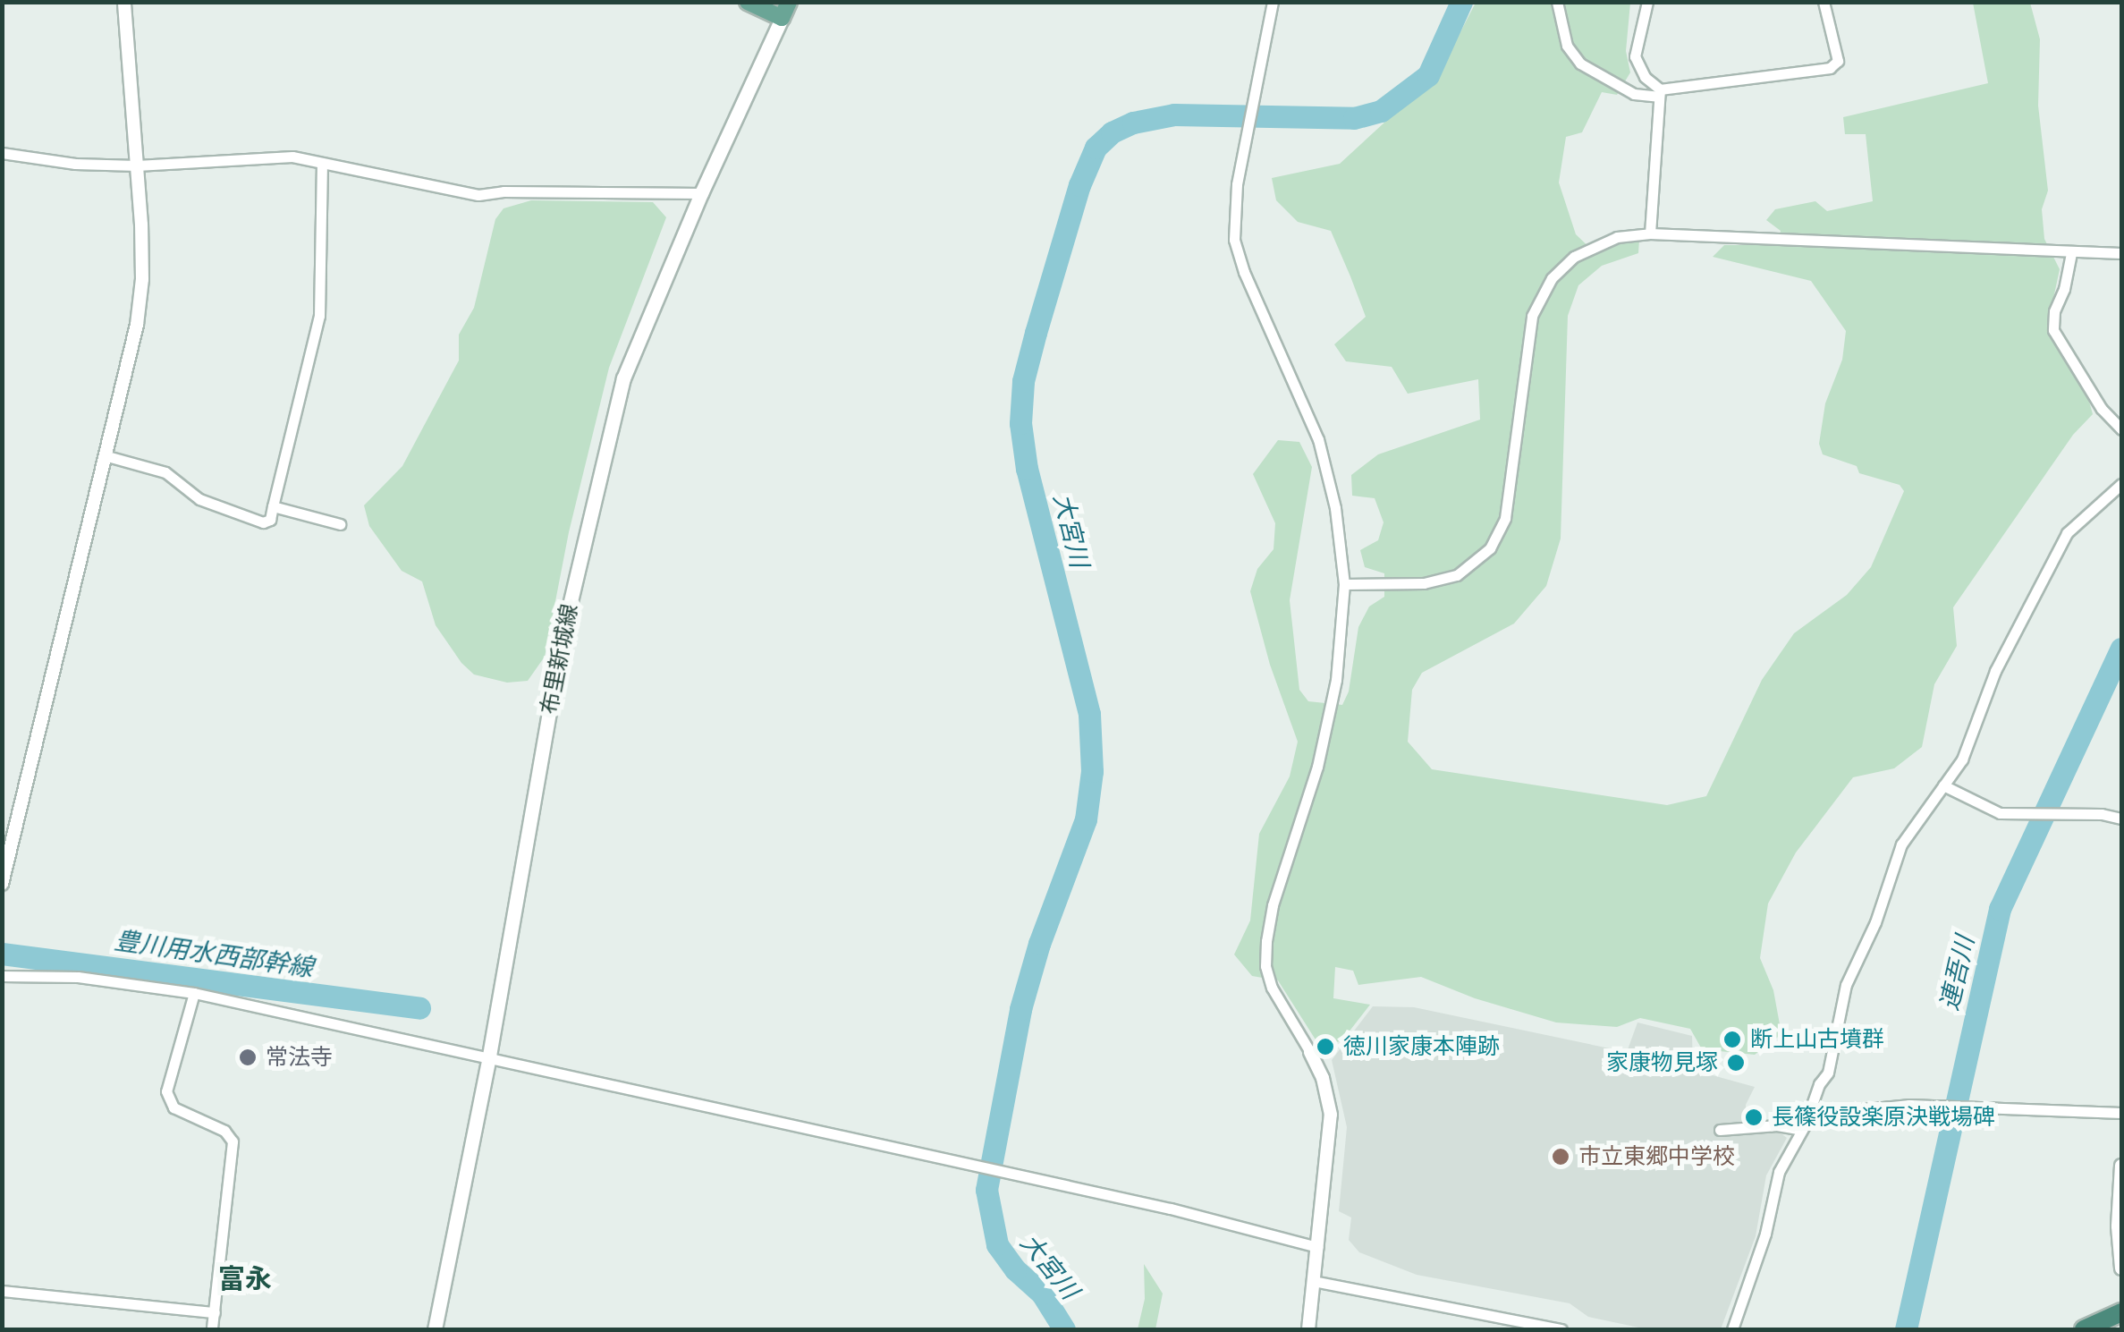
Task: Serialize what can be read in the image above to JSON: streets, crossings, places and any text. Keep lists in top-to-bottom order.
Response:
{
  "streets": {
    "main road": ["布里新城線"]
  },
  "districts": ["富永"],
  "water": ["大宮川", "豊川用水西部幹線", "連吾川"],
  "places": [
    "断上山古墳群",
    "徳川家康本陣跡",
    "常法寺",
    "家康物見塚",
    "長篠役設楽原決戦場碑",
    "市立東郷中学校"
  ]
}
